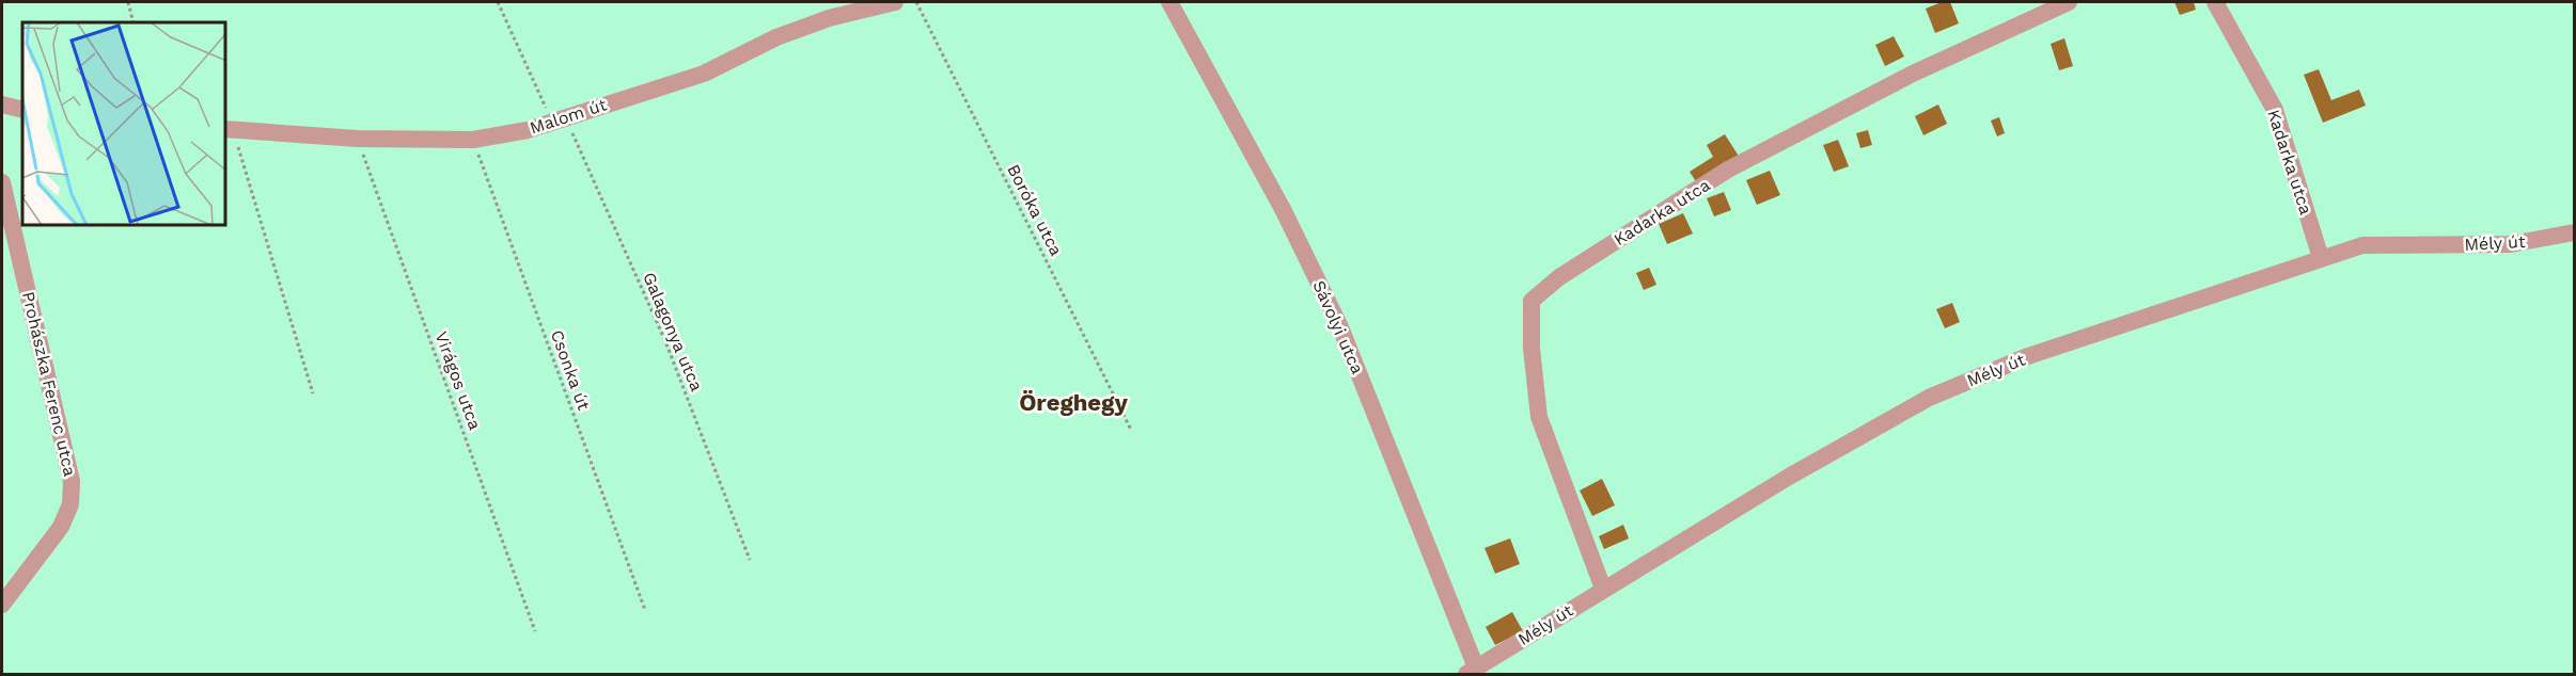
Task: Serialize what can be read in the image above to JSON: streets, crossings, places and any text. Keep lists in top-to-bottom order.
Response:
{
  "streets": {
    "street": [
      "Malom út",
      "Kadarka utca",
      "Mély út",
      "Sávolyi utca",
      "Prohászka Ferenc utca"
    ],
    "path": [
      "Boróka utca",
      "Galagonya utca",
      "Csonka út",
      "Virágos utca"
    ]
  },
  "crossings": [
    ["Malom út", "Galagonya utca"],
    ["Malom út", "Csonka út"],
    ["Malom út", "Virágos utca"],
    ["Kadarka utca", "Mély út"],
    ["Mély út", "Sávolyi utca"]
  ],
  "districts": ["Öreghegy"]
}
